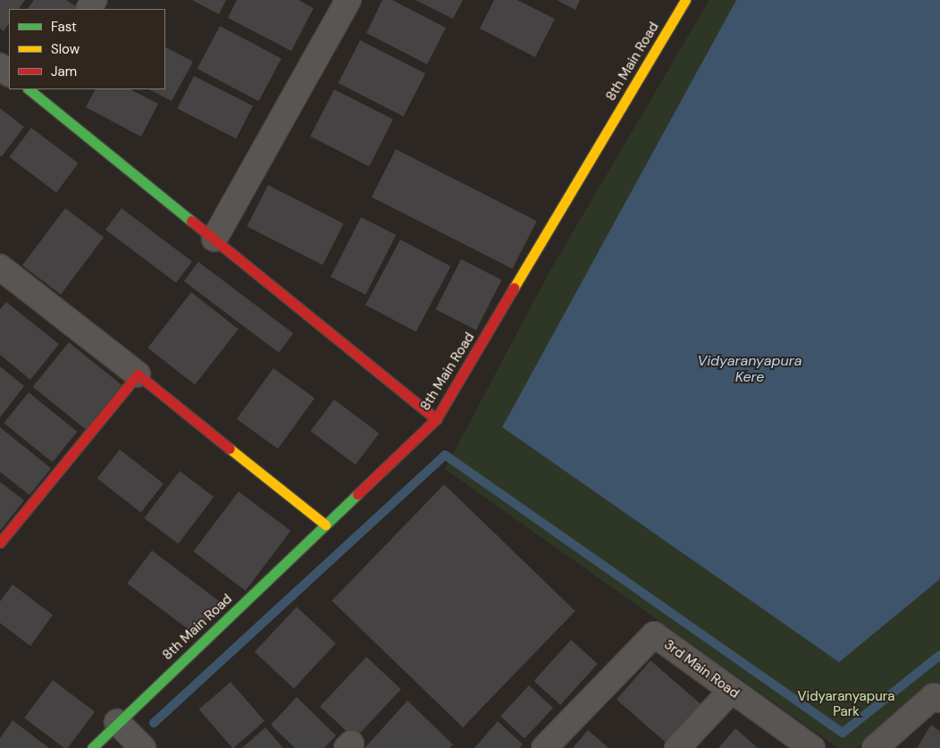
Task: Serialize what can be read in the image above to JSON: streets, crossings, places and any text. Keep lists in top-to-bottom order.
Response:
{
  "streets": {
    "street": ["8th Main Road", "3rd Main Road"]
  },
  "water": ["Vidyaranyapura Kere"],
  "parks": ["Vidyaranyapura Park"],
  "legend": ["Fast", "Slow", "Jam"]
}
